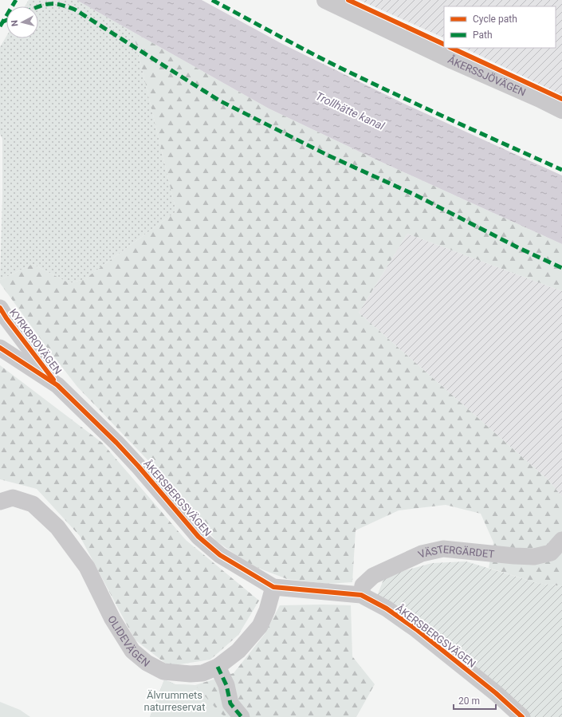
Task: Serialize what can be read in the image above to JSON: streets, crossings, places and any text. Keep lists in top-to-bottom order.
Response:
{
  "streets": {
    "street": [
      "ÅKERSSJÖVÄGEN",
      "KYRKBROVÄGEN",
      "ÅKERSBERGSVÄGEN",
      "VÄSTERGÄRDET",
      "OLIDEVÄGEN"
    ]
  },
  "crossings": [
    ["KYRKBROVÄGEN", "ÅKERSBERGSVÄGEN"],
    ["ÅKERSBERGSVÄGEN", "VÄSTERGÄRDET"],
    ["ÅKERSBERGSVÄGEN", "OLIDEVÄGEN"]
  ],
  "water": ["Trollhätte kanal"],
  "parks": ["Älvrummets naturreservat"],
  "legend": ["Cycle path", "Path"],
  "scale_bar": "20 m",
  "north": "left"
}
